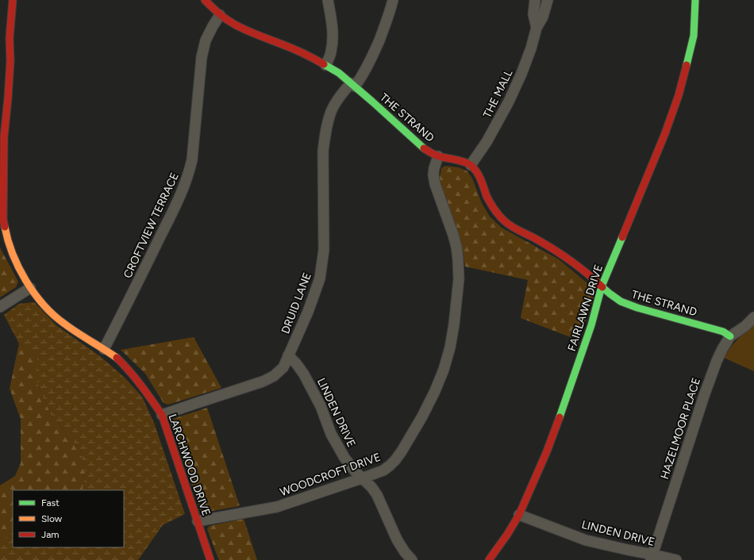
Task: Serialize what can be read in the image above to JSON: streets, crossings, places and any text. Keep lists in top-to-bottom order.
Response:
{
  "streets": {
    "street": [
      "THE MALL",
      "THE STRAND",
      "CROFTVIEW TERRACE",
      "DRUID LANE",
      "FAIRLAWN DRIVE",
      "LINDEN DRIVE",
      "HAZELMOOR PLACE",
      "LARCHWOOD DRIVE",
      "WOODCROFT DRIVE"
    ]
  },
  "crossings": [
    ["THE MALL", "THE STRAND"],
    ["THE STRAND", "CROFTVIEW TERRACE"],
    ["THE STRAND", "DRUID LANE"],
    ["THE STRAND", "FAIRLAWN DRIVE"],
    ["THE STRAND", "HAZELMOOR PLACE"],
    ["THE STRAND", "WOODCROFT DRIVE"],
    ["CROFTVIEW TERRACE", "LARCHWOOD DRIVE"],
    ["DRUID LANE", "LINDEN DRIVE"],
    ["DRUID LANE", "LARCHWOOD DRIVE"],
    ["FAIRLAWN DRIVE", "LINDEN DRIVE"],
    ["LINDEN DRIVE", "HAZELMOOR PLACE"],
    ["LINDEN DRIVE", "WOODCROFT DRIVE"],
    ["LARCHWOOD DRIVE", "WOODCROFT DRIVE"]
  ],
  "legend": ["Fast", "Slow", "Jam"]
}
